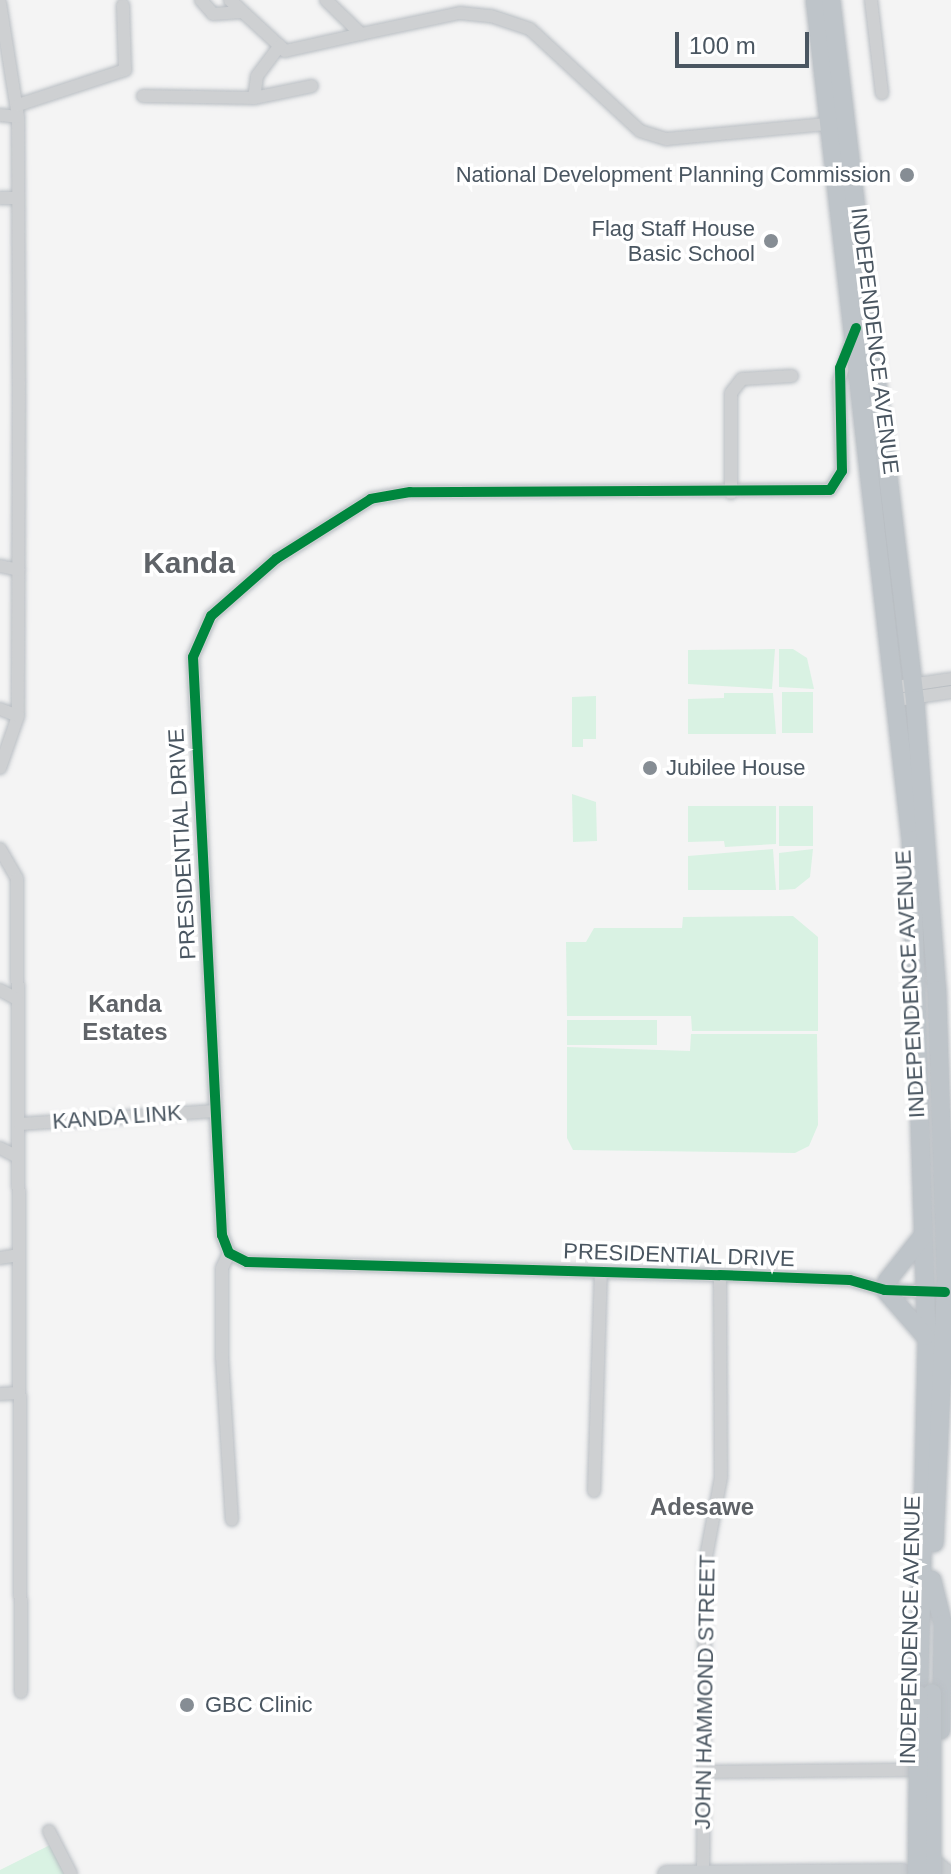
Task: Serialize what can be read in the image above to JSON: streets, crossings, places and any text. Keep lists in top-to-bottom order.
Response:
{
  "streets": {
    "highway": ["INDEPENDENCE AVENUE"],
    "street": ["PRESIDENTIAL DRIVE", "KANDA LINK", "JOHN HAMMOND STREET"]
  },
  "crossings": [
    ["INDEPENDENCE AVENUE", "PRESIDENTIAL DRIVE"],
    ["PRESIDENTIAL DRIVE", "KANDA LINK"],
    ["PRESIDENTIAL DRIVE", "JOHN HAMMOND STREET"]
  ],
  "districts": ["Kanda", "Kanda Estates", "Adesawe"],
  "places": [
    "National Development Planning Commission",
    "Flag Staff House Basic School",
    "Jubilee House",
    "GBC Clinic"
  ],
  "scale_bar": "100 m"
}
